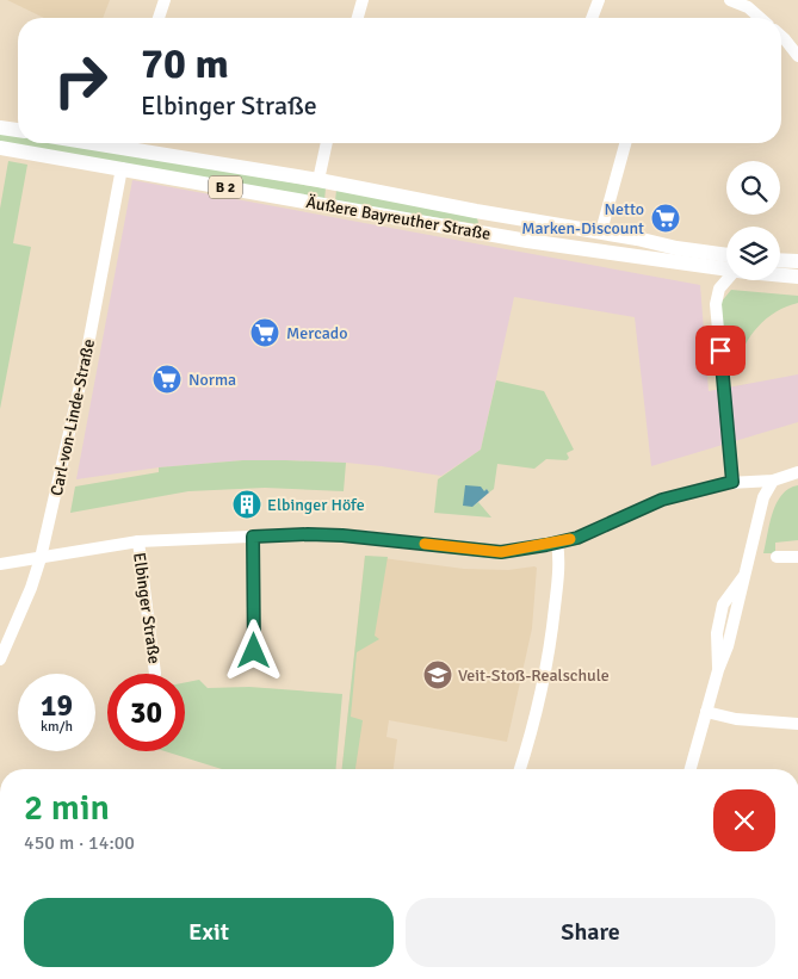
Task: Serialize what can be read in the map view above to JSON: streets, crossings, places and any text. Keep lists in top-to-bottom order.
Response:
{
  "streets": {
    "main road": ["B 2", "Äußere Bayreuther Straße"],
    "street": ["Carl-von-Linde-Straße", "Elbinger Straße"]
  },
  "crossings": [
    ["Äußere Bayreuther Straße", "Carl-von-Linde-Straße"],
    ["Carl-von-Linde-Straße", "Elbinger Straße"]
  ],
  "places": {
    "supermarket": ["Netto Marken-Discount", "Mercado", "Norma"],
    "building": ["Elbinger Höfe"],
    "school or university": ["Veit-Stoß-Realschule"]
  },
  "page": {
    "turn": ["70 m", "Elbinger Straße"],
    "speed": "19 km/h",
    "limit": "30",
    "heading": ["2 min", "450 m · 14:00"],
    "buttons": ["Exit", "Share"]
  }
}
